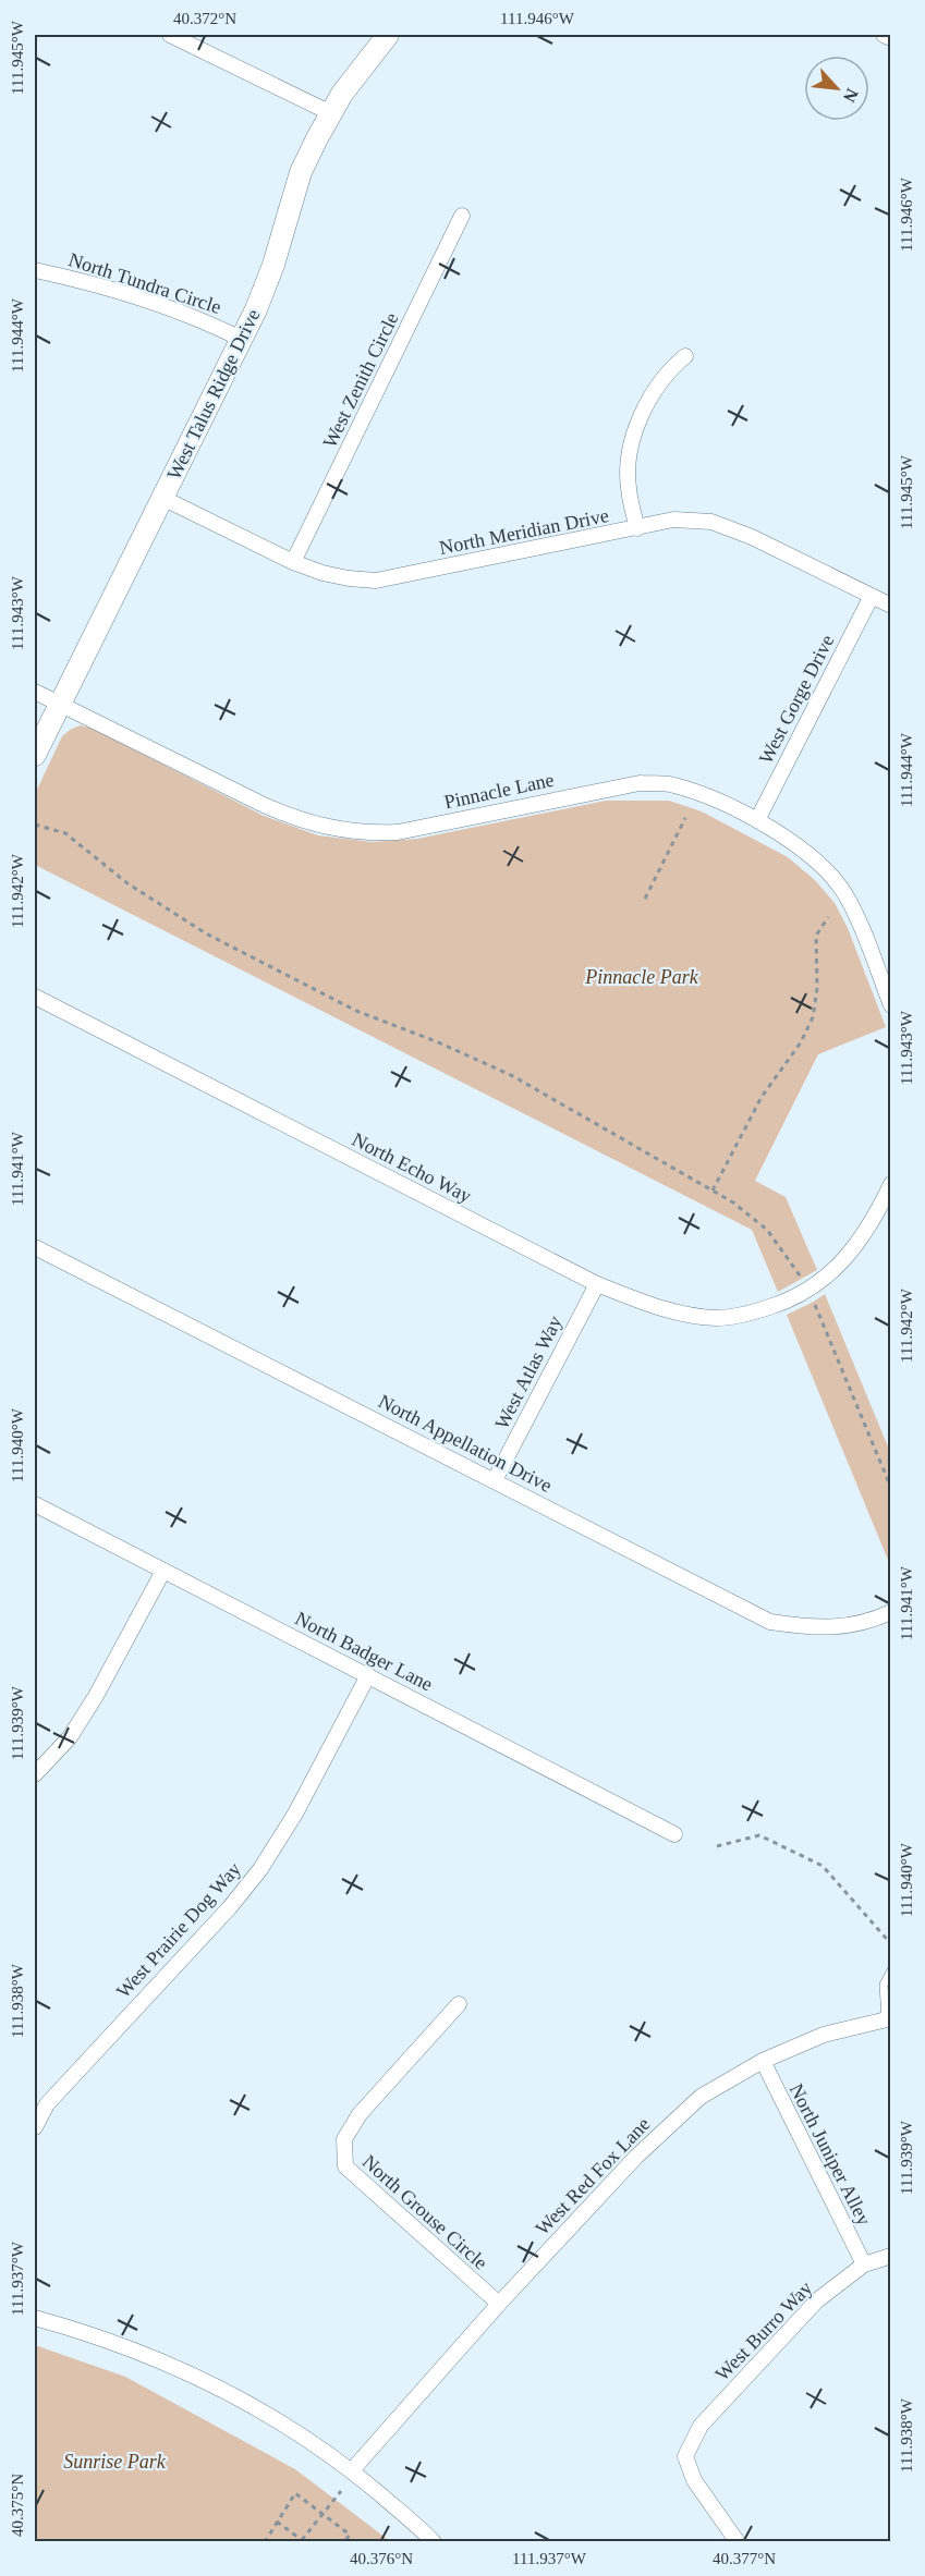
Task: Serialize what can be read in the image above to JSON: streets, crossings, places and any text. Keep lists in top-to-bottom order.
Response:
{
  "streets": {
    "street": [
      "North Tundra Circle",
      "West Zenith Circle",
      "West Talus Ridge Drive",
      "North Meridian Drive",
      "West Gorge Drive",
      "Pinnacle Lane",
      "North Echo Way",
      "West Atlas Way",
      "North Appellation Drive",
      "North Badger Lane",
      "West Prairie Dog Way",
      "North Juniper Alley",
      "West Red Fox Lane",
      "North Grouse Circle",
      "West Burro Way"
    ]
  },
  "crossings": [
    ["North Tundra Circle", "West Talus Ridge Drive"],
    ["West Zenith Circle", "North Meridian Drive"],
    ["West Talus Ridge Drive", "North Meridian Drive"],
    ["West Talus Ridge Drive", "Pinnacle Lane"],
    ["North Meridian Drive", "West Gorge Drive"],
    ["West Gorge Drive", "Pinnacle Lane"],
    ["North Echo Way", "West Atlas Way"],
    ["West Atlas Way", "North Appellation Drive"],
    ["North Badger Lane", "West Prairie Dog Way"],
    ["North Juniper Alley", "West Red Fox Lane"],
    ["North Juniper Alley", "West Burro Way"],
    ["West Red Fox Lane", "North Grouse Circle"]
  ],
  "parks": ["Pinnacle Park", "Sunrise Park"],
  "north": "bottom right",
  "coordinates": [
    "40.372°N",
    "111.946°W",
    "111.945°W",
    "111.944°W",
    "111.943°W",
    "111.942°W",
    "111.941°W",
    "111.940°W",
    "111.939°W",
    "111.938°W",
    "111.937°W",
    "40.375°N",
    "40.376°N",
    "40.377°N"
  ]
}
